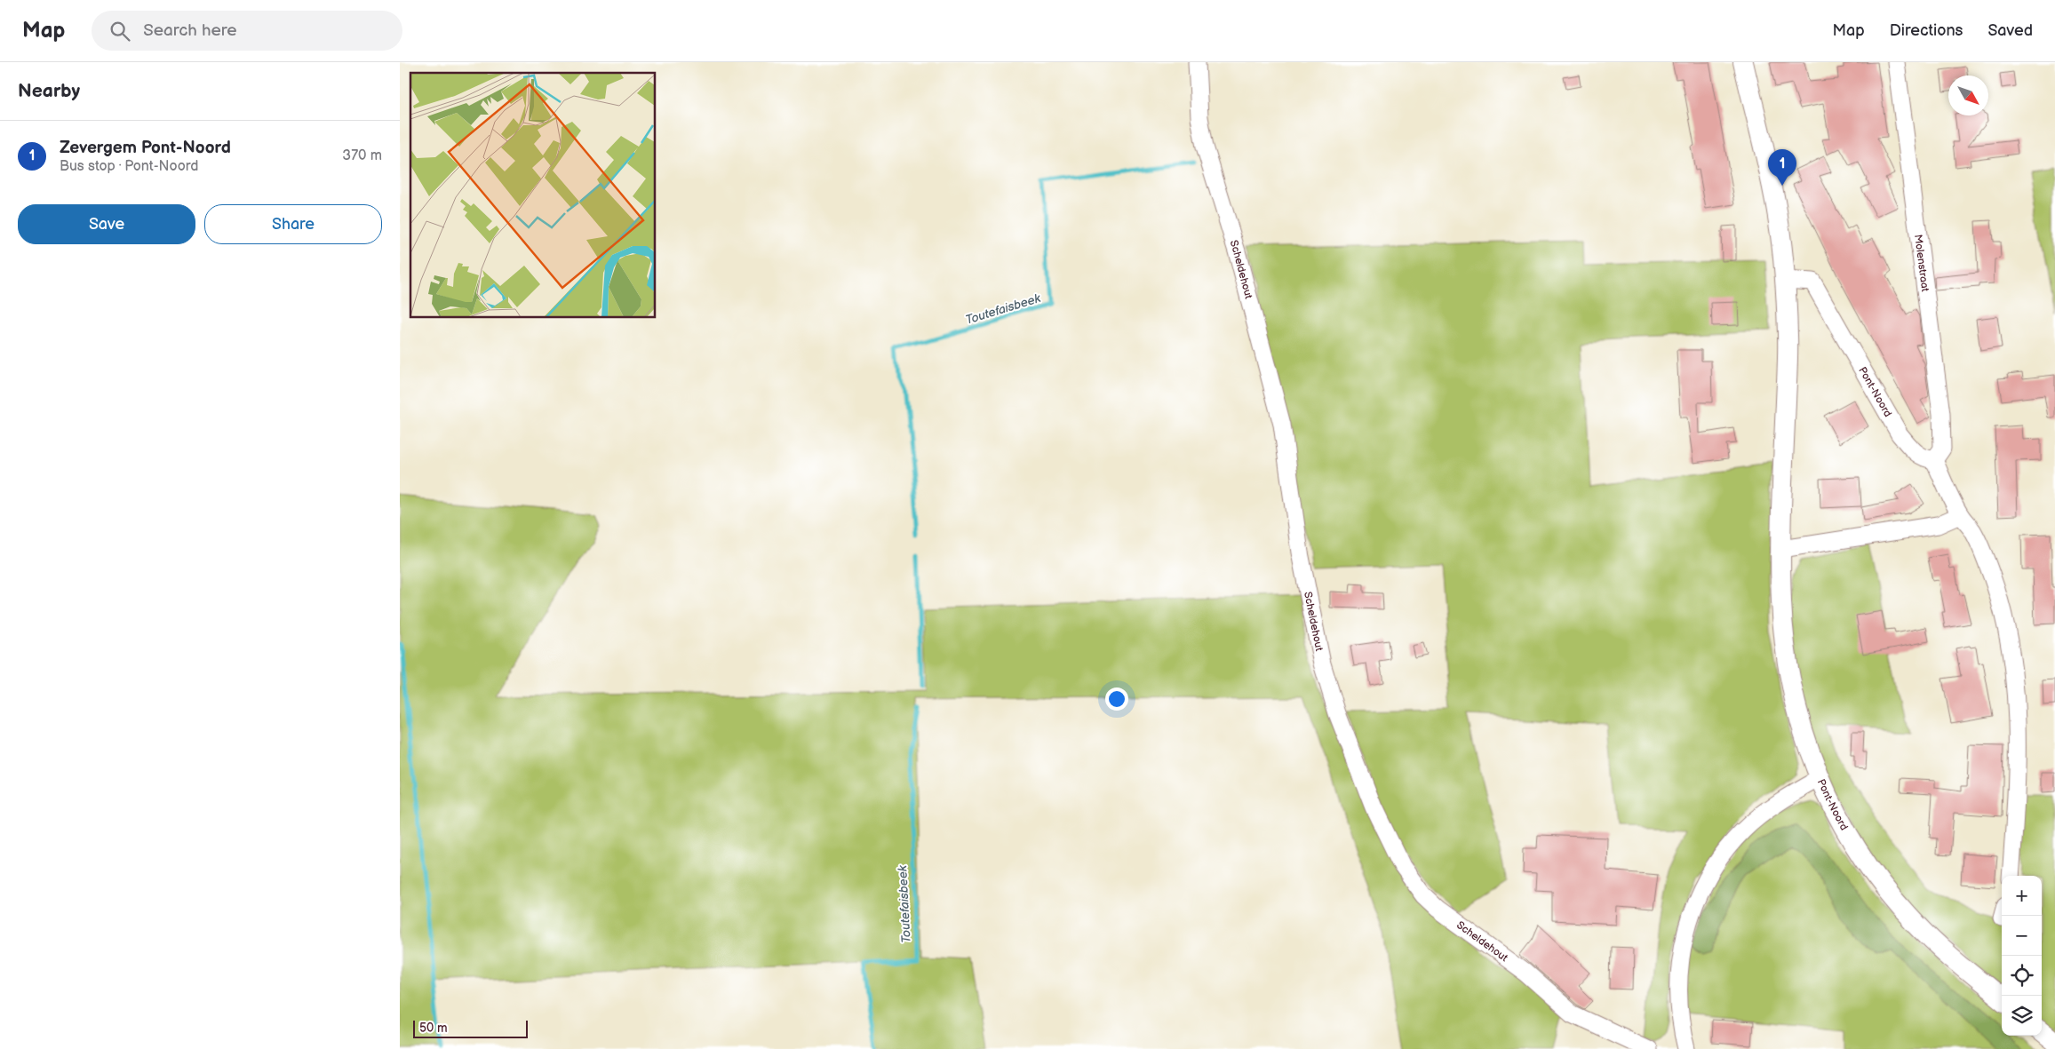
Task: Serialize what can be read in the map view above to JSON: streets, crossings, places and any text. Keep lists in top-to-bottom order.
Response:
{
  "streets": {
    "street": ["Molenstraat", "Scheldehout", "Pont-Noord"]
  },
  "crossings": [
    ["Molenstraat", "Pont-Noord"]
  ],
  "water": ["Toutefaisbeek"],
  "scale_bar": "50 m",
  "north": "bottom right",
  "page": {
    "header": "Map",
    "search": "Search here",
    "nav": ["Map", "Directions", "Saved"],
    "heading": "Nearby",
    "list": [
      {
        "mark": "1",
        "name": "Zevergem Pont-Noord",
        "note": "Bus stop · Pont-Noord",
        "value": "370 m"
      }
    ],
    "pins": "1",
    "buttons": ["Save", "Share"],
    "map_buttons": ["+", "−"],
    "scale": "50 m"
  }
}
